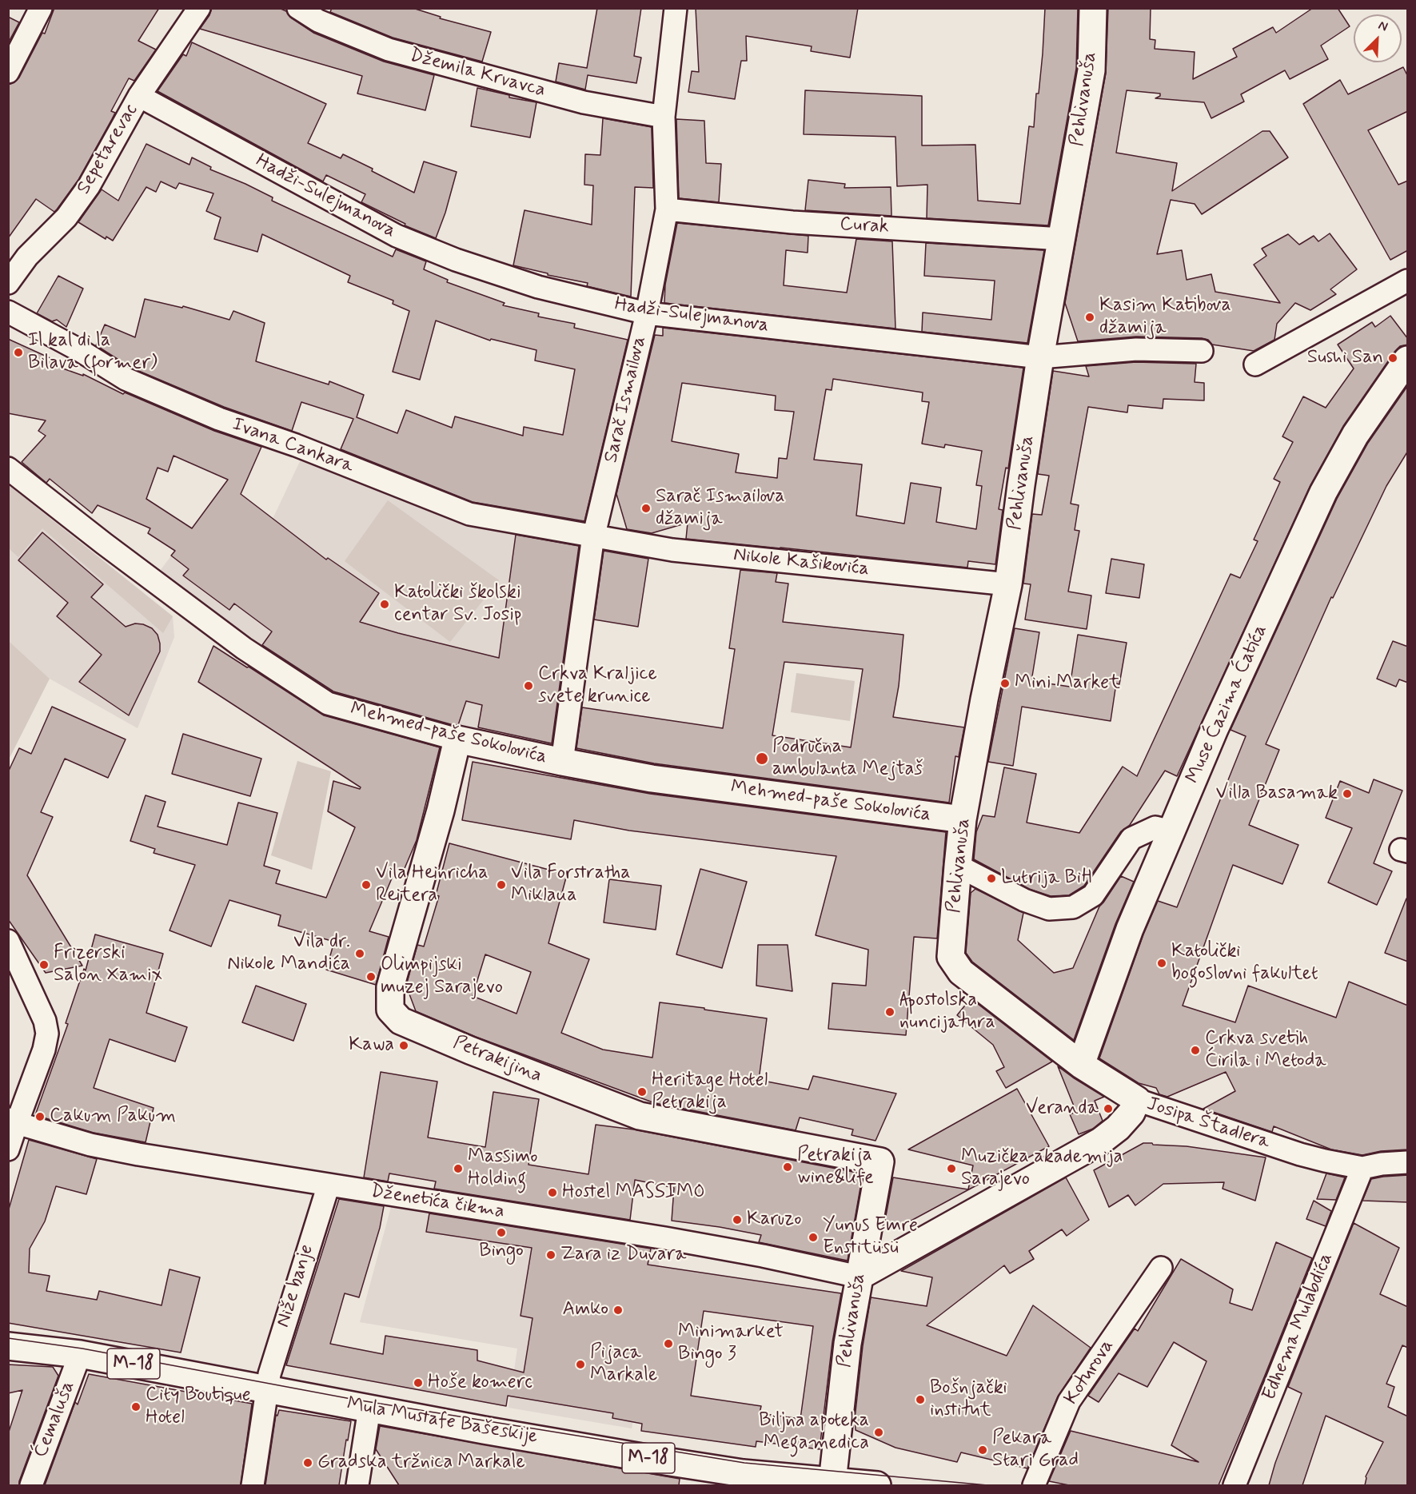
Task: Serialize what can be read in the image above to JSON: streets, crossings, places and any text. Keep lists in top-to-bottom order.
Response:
{
  "streets": {
    "street": [
      "Džemila Krvavca",
      "Pehlivanuša",
      "Sepetarevac",
      "Hadži-Sulejmanova",
      "Curak",
      "Sarač Ismailova",
      "Ivana Cankara",
      "Nikole Kašikovića",
      "Muse Ćazima Ćatića",
      "Mehmed-paše Sokolovića",
      "Petrakijina",
      "Josipa Štadlera",
      "Dženetića čikma",
      "Niže banje",
      "Edhema Mulabdića",
      "M-18",
      "Koturova",
      "Ćemaluša",
      "Mula Mustafe Bašeskije"
    ]
  },
  "crossings": [
    ["Džemila Krvavca", "Sarač Ismailova"],
    ["Pehlivanuša", "Hadži-Sulejmanova"],
    ["Pehlivanuša", "Curak"],
    ["Pehlivanuša", "Nikole Kašikovića"],
    ["Pehlivanuša", "Muse Ćazima Ćatića"],
    ["Pehlivanuša", "Mehmed-paše Sokolovića"],
    ["Pehlivanuša", "Petrakijina"],
    ["Pehlivanuša", "Josipa Štadlera"],
    ["Pehlivanuša", "Dženetića čikma"],
    ["Pehlivanuša", "Mula Mustafe Bašeskije"],
    ["Sepetarevac", "Hadži-Sulejmanova"],
    ["Hadži-Sulejmanova", "Sarač Ismailova"],
    ["Curak", "Sarač Ismailova"],
    ["Sarač Ismailova", "Ivana Cankara"],
    ["Sarač Ismailova", "Nikole Kašikovića"],
    ["Sarač Ismailova", "Mehmed-paše Sokolovića"],
    ["Ivana Cankara", "Nikole Kašikovića"],
    ["Mehmed-paše Sokolovića", "Petrakijina"],
    ["Josipa Štadlera", "Dženetića čikma"],
    ["Josipa Štadlera", "Edhema Mulabdića"],
    ["Dženetića čikma", "Niže banje"],
    ["Niže banje", "Mula Mustafe Bašeskije"],
    ["Ćemaluša", "Mula Mustafe Bašeskije"]
  ],
  "places": [
    "Kasim Katibova džamija",
    "Il kal di la Bilava (former)",
    "Sushi San",
    "Sarač Ismailova džamija",
    "Katolički školski centar Sv. Josip",
    "Mini Market",
    "Crkva Kraljice svete krunice",
    "Područna ambulanta Mejtaš",
    "Villa Basamak",
    "Lutrija BiH",
    "Vila Heinricha Reitera",
    "Vila Forstratha Miklaua",
    "Vila dr. Nikole Mandića",
    "Katolički bogoslovni fakultet",
    "Frizerski Salon Xamix",
    "Olimpijski muzej Sarajevo",
    "Apostolska nuncijatura",
    "Kawa",
    "Crkva svetih Ćirila i Metoda",
    "Heritage Hotel Petrakija",
    "Veranda",
    "Cakum Pakum",
    "Petrakija wine&life",
    "Massimo Holding",
    "Muzička akademija Sarajevo",
    "Hostel MASSIMO",
    "Karuzo",
    "Bingo",
    "Yunus Emre Enstitüsü",
    "Zara iz Duvara",
    "Amko",
    "Minimarket Bingo 3",
    "Pijaca Markale",
    "Hoše komerc",
    "Bošnjački institut",
    "City Boutique Hotel",
    "Biljna apoteka Megamedica",
    "Pekara Stari Grad",
    "Gradska tržnica Markale"
  ],
  "north": "top right"
}
